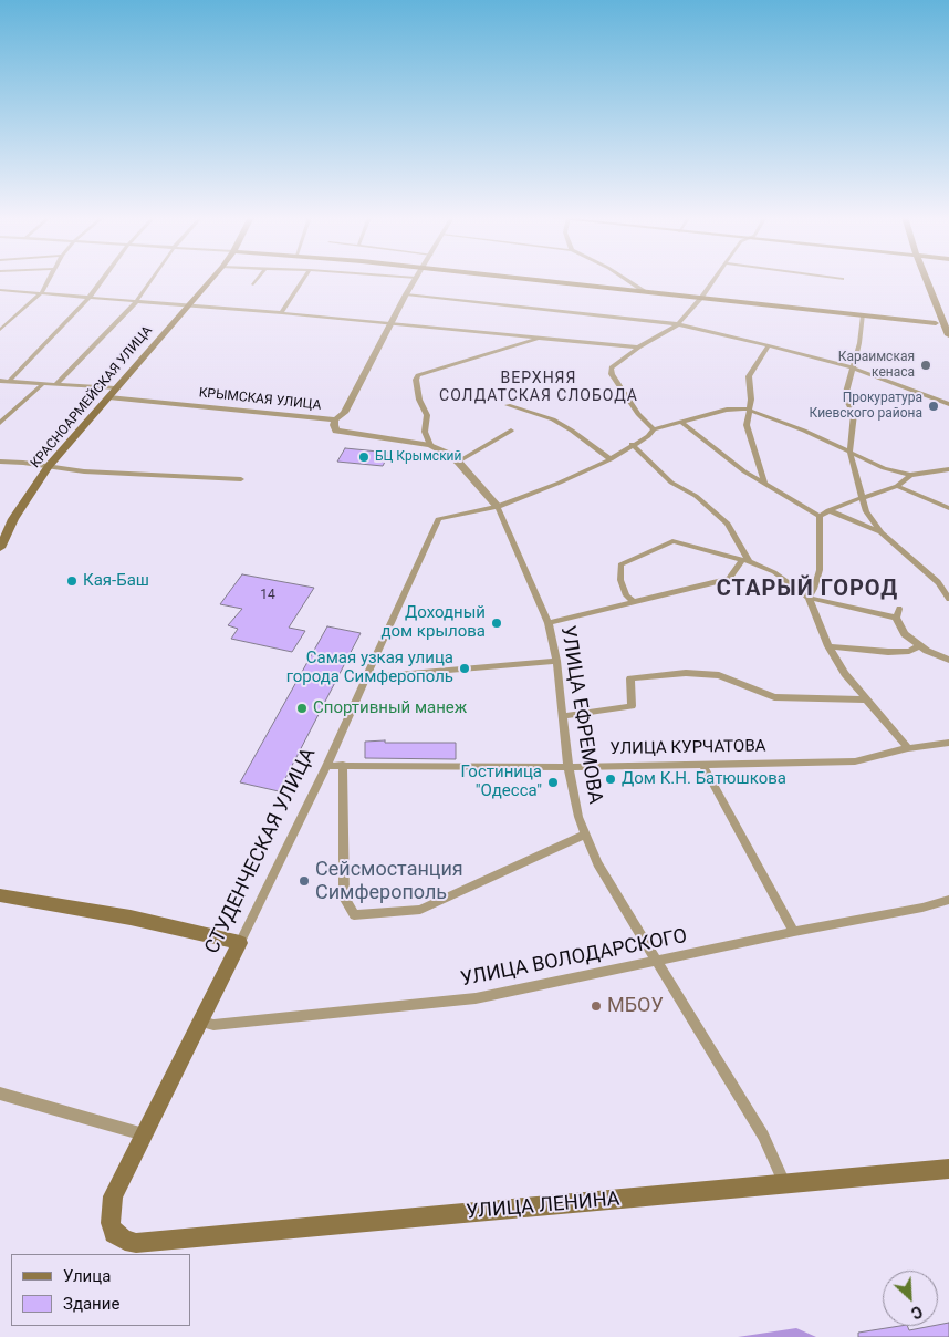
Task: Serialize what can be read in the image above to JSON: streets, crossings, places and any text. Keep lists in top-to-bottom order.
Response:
{
  "streets": {
    "main road": ["КРАСНОАРМЕЙСКАЯ УЛИЦА", "СТУДЕНЧЕСКАЯ УЛИЦА", "УЛИЦА ЛЕНИНА"],
    "street": [
      "КРЫМСКАЯ УЛИЦА",
      "УЛИЦА ЕФРЕМОВА",
      "УЛИЦА КУРЧАТОВА",
      "УЛИЦА ВОЛОДАРСКОГО"
    ]
  },
  "crossings": [
    ["КРАСНОАРМЕЙСКАЯ УЛИЦА", "КРЫМСКАЯ УЛИЦА"],
    ["УЛИЦА ЕФРЕМОВА", "УЛИЦА КУРЧАТОВА"],
    ["УЛИЦА ЕФРЕМОВА", "СТУДЕНЧЕСКАЯ УЛИЦА"],
    ["УЛИЦА ЕФРЕМОВА", "УЛИЦА ВОЛОДАРСКОГО"],
    ["УЛИЦА ЕФРЕМОВА", "УЛИЦА ЛЕНИНА"],
    ["УЛИЦА КУРЧАТОВА", "СТУДЕНЧЕСКАЯ УЛИЦА"],
    ["СТУДЕНЧЕСКАЯ УЛИЦА", "УЛИЦА ВОЛОДАРСКОГО"],
    ["СТУДЕНЧЕСКАЯ УЛИЦА", "УЛИЦА ЛЕНИНА"]
  ],
  "districts": ["ВЕРХНЯЯ СОЛДАТСКАЯ СЛОБОДА", "СТАРЫЙ ГОРОД"],
  "places": [
    "Караимская кенаса",
    "Прокуратура Киевского района",
    "БЦ Крымский",
    "Кая-Баш",
    "Доходный дом крылова",
    "Самая узкая улица города Симферополь",
    "Спортивный манеж",
    "Дом К.Н. Батюшкова",
    "Гостиница \"Одесса\"",
    "Сейсмостанция Симферополь",
    "МБОУ"
  ],
  "house_numbers": ["14"],
  "legend": ["Улица", "Здание"],
  "north": "bottom right"
}
